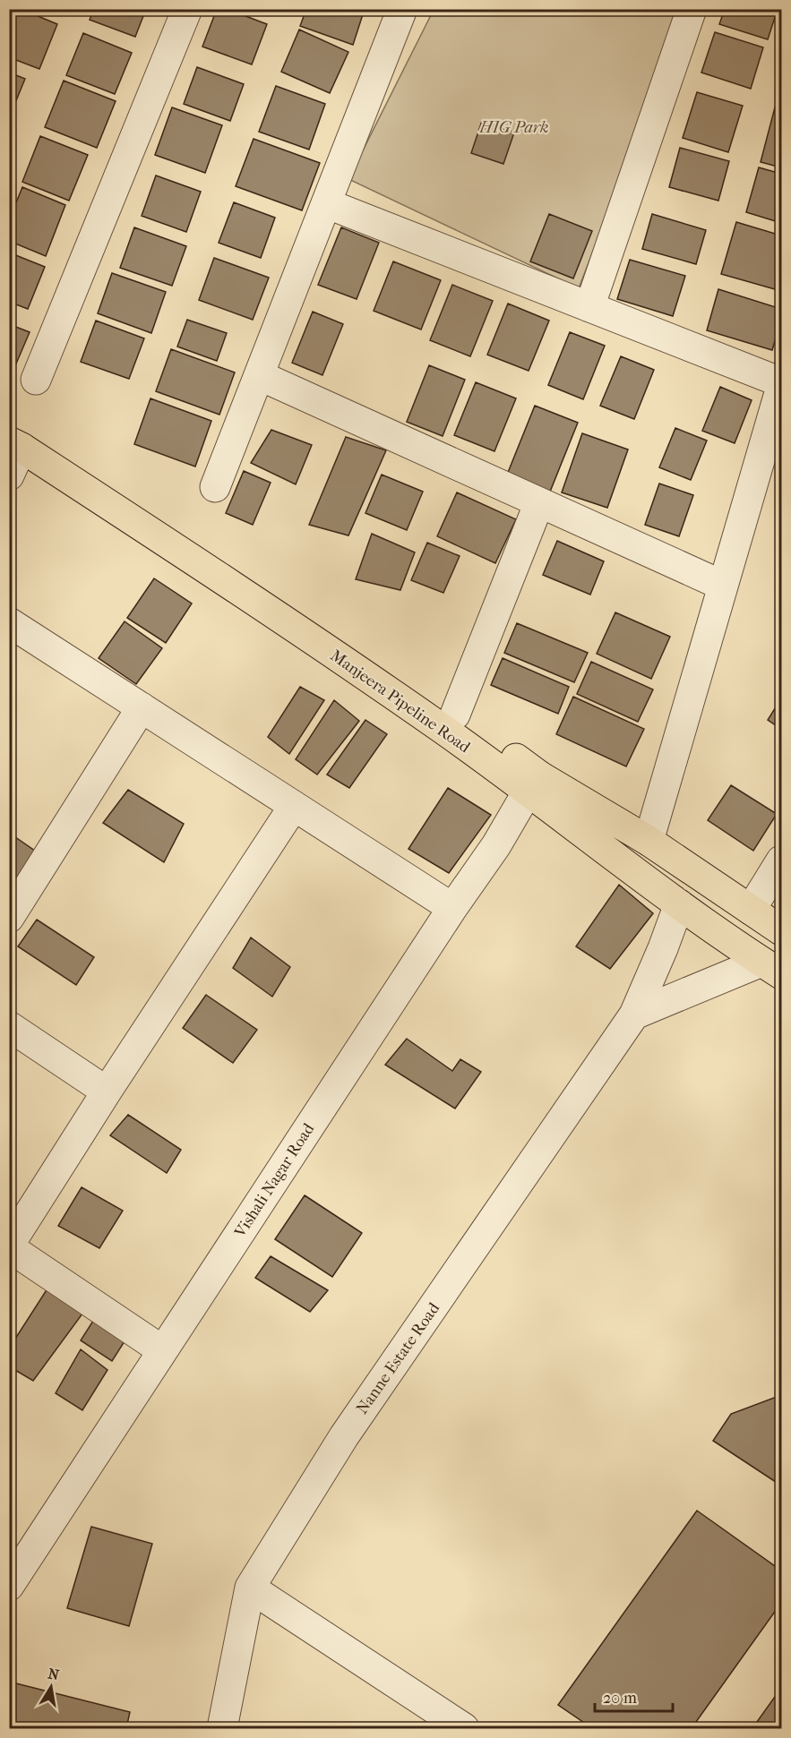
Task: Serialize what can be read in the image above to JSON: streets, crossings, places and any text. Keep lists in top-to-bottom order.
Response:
{
  "streets": {
    "main road": ["Manjeera Pipeline Road"],
    "street": ["Vishali Nagar Road", "Nanne Estate Road"]
  },
  "crossings": [
    ["Manjeera Pipeline Road", "Vishali Nagar Road"],
    ["Manjeera Pipeline Road", "Nanne Estate Road"]
  ],
  "parks": ["HIG Park"],
  "scale_bar": "20 m",
  "north": "top"
}
